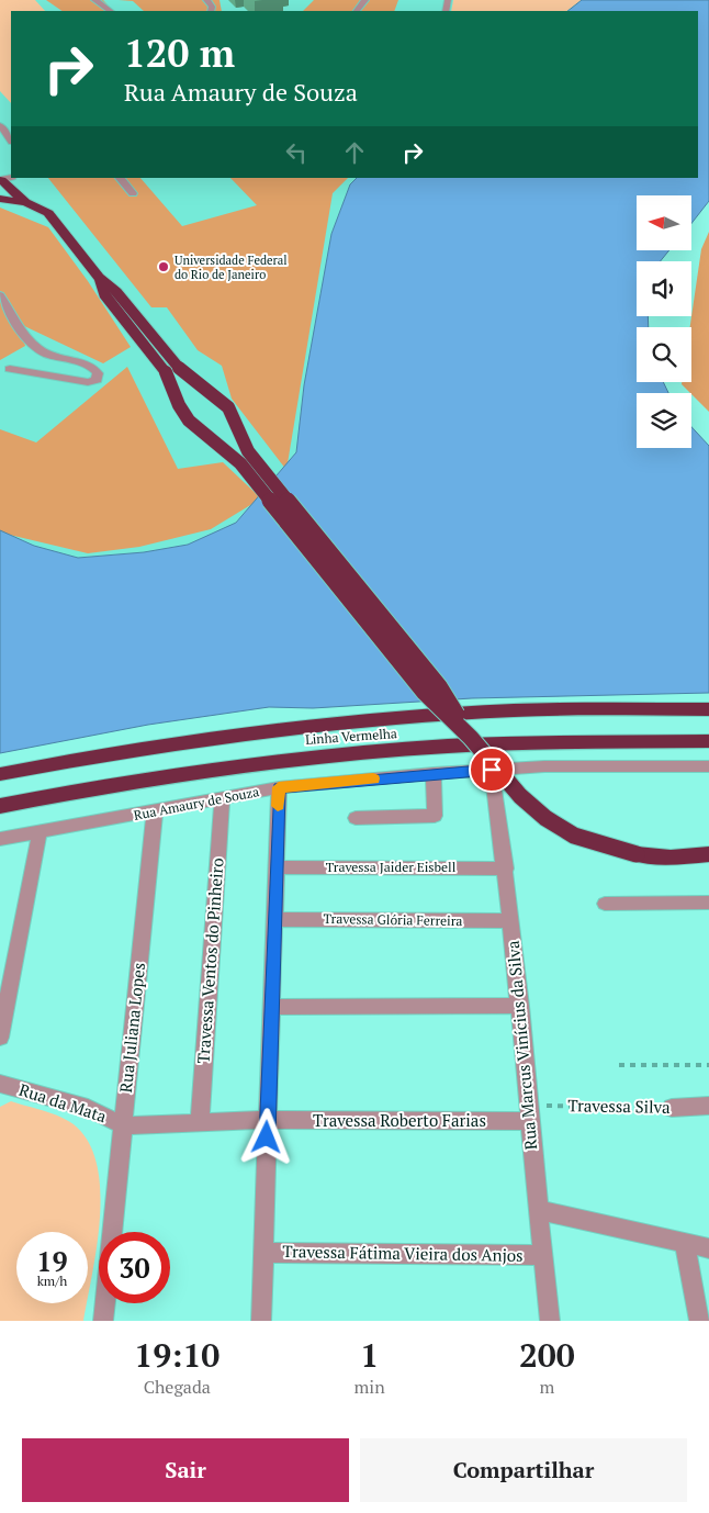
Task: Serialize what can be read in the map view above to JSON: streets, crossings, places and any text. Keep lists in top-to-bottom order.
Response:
{
  "streets": {
    "highway": ["Linha Vermelha"],
    "street": [
      "Rua Amaury de Souza",
      "Travessa Jaider Eisbell",
      "Travessa Glória Ferreira",
      "Travessa Ventos do Pinheiro",
      "Rua Juliana Lopes",
      "Rua Marcus Vinícius da Silva",
      "Rua da Mata",
      "Travessa Silva",
      "Travessa Roberto Farias",
      "Travessa Fátima Vieira dos Anjos"
    ]
  },
  "crossings": [
    ["Rua Amaury de Souza", "Travessa Ventos do Pinheiro"],
    ["Rua Amaury de Souza", "Rua Juliana Lopes"],
    ["Rua Amaury de Souza", "Rua Marcus Vinícius da Silva"],
    ["Travessa Jaider Eisbell", "Rua Marcus Vinícius da Silva"],
    ["Travessa Glória Ferreira", "Rua Marcus Vinícius da Silva"],
    ["Travessa Ventos do Pinheiro", "Travessa Roberto Farias"],
    ["Rua Juliana Lopes", "Rua da Mata"],
    ["Rua Juliana Lopes", "Travessa Roberto Farias"],
    ["Rua Marcus Vinícius da Silva", "Travessa Silva"],
    ["Rua Marcus Vinícius da Silva", "Travessa Roberto Farias"],
    ["Rua Marcus Vinícius da Silva", "Travessa Fátima Vieira dos Anjos"],
    ["Rua da Mata", "Travessa Roberto Farias"],
    ["Travessa Silva", "Travessa Roberto Farias"]
  ],
  "places": ["Universidade Federal do Rio de Janeiro"],
  "north": "left",
  "page": {
    "turn": ["120 m", "Rua Amaury de Souza"],
    "speed": "19 km/h",
    "limit": "30",
    "eta": [
      "19:10",
      "Chegada",
      "1",
      "min",
      "200",
      "m"
    ],
    "buttons": ["Sair", "Compartilhar"]
  }
}
